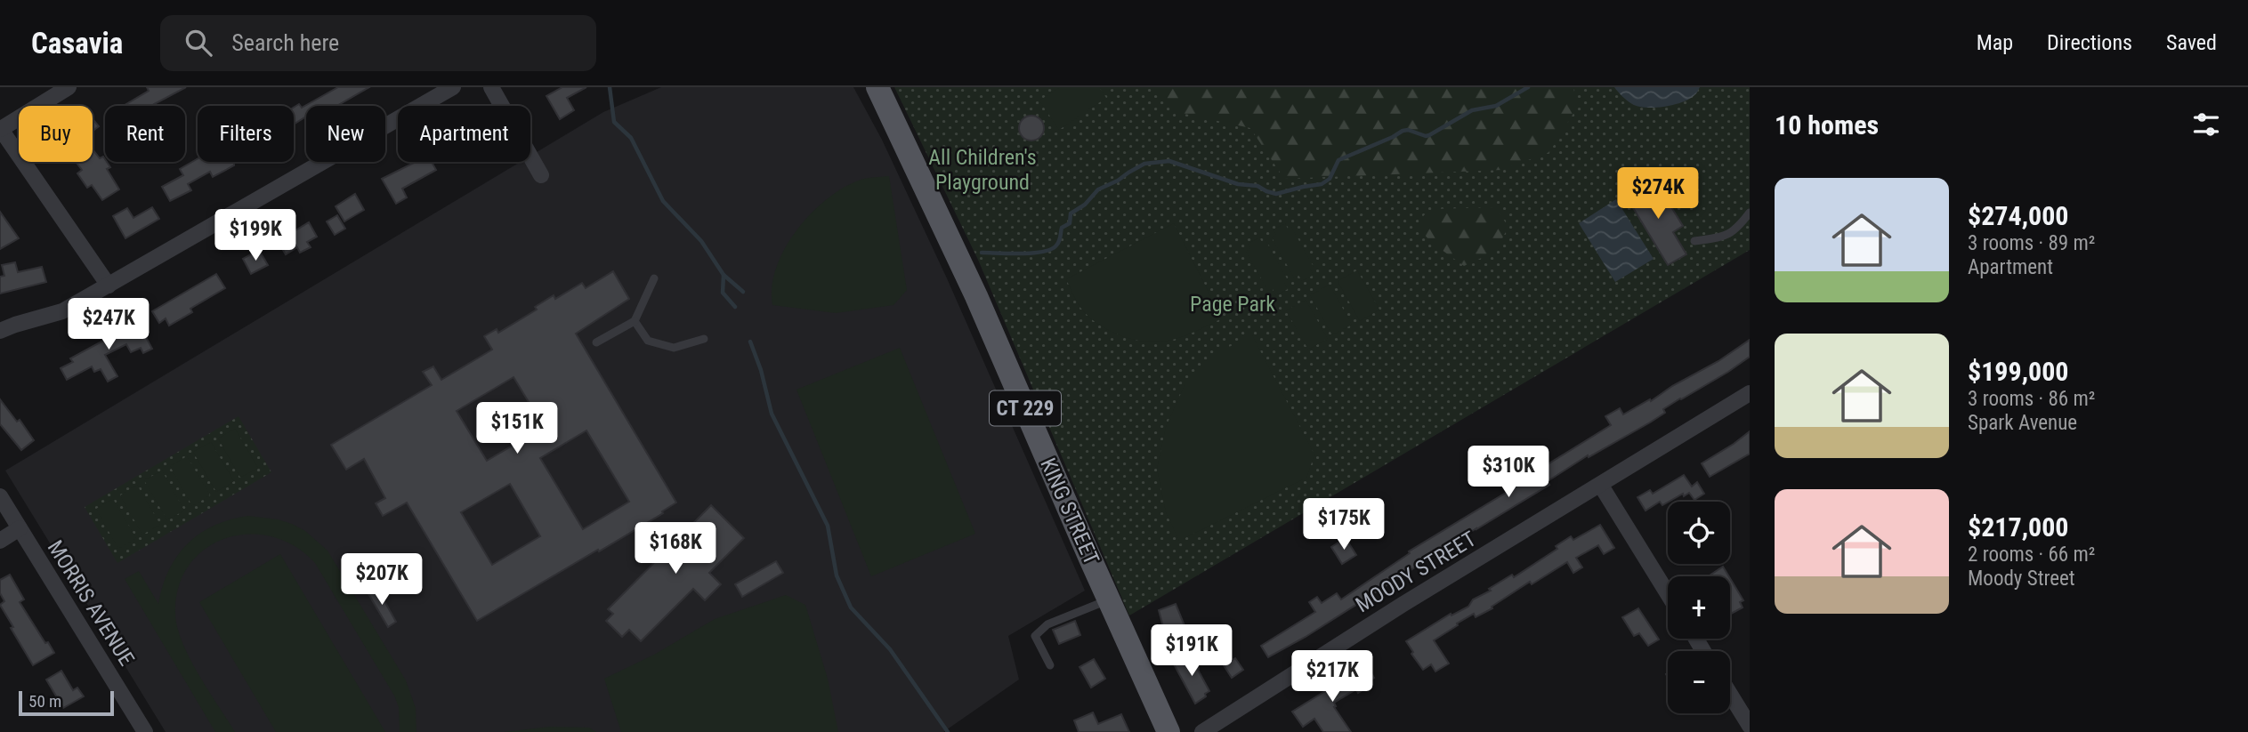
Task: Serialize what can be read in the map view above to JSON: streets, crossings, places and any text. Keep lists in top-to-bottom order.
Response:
{
  "streets": {
    "main road": ["CT 229", "KING STREET"],
    "street": ["MOODY STREET", "MORRIS AVENUE"]
  },
  "parks": ["All Children's Playground", "Page Park"],
  "scale_bar": "50 m",
  "page": {
    "header": "Casavia",
    "search": "Search here",
    "nav": ["Map", "Directions", "Saved"],
    "heading": "10 homes",
    "chip": [
      "Buy",
      "Rent",
      "Filters",
      "New",
      "Apartment"
    ],
    "list": [
      {
        "name": "$274,000",
        "note": "3 rooms · 89 m² · Apartment"
      },
      {
        "name": "$199,000",
        "note": "3 rooms · 86 m² · Spark Avenue"
      },
      {
        "name": "$217,000",
        "note": "2 rooms · 66 m² · Moody Street"
      }
    ],
    "price": [
      "$274K",
      "$199K",
      "$247K",
      "$151K",
      "$310K",
      "$175K",
      "$168K",
      "$207K",
      "$191K",
      "$217K"
    ],
    "map_buttons": ["+", "−"],
    "scale": "50 m"
  }
}
